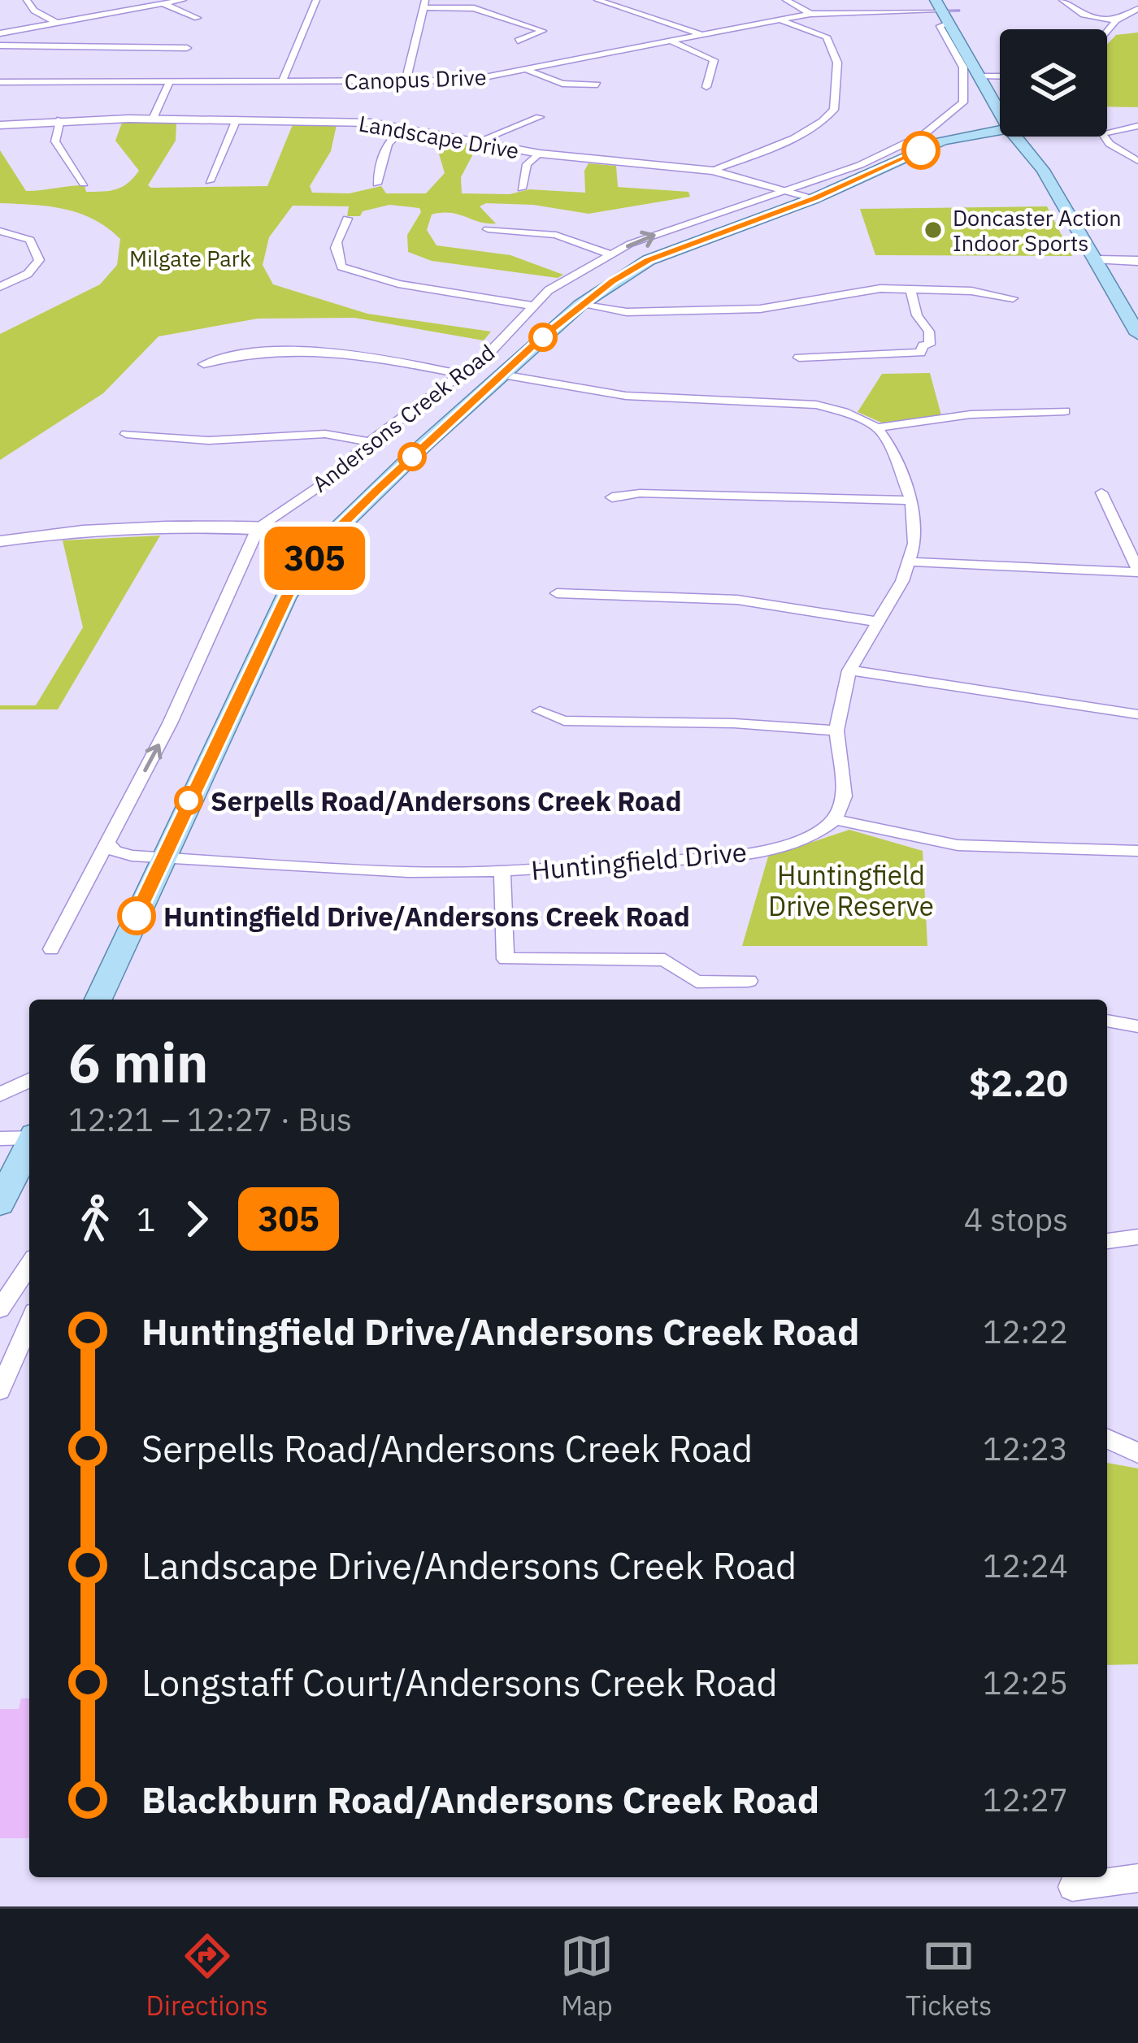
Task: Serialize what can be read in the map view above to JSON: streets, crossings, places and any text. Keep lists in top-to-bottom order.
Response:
{
  "streets": {
    "main road": ["Andersons Creek Road"],
    "street": ["Canopus Drive", "Landscape Drive", "Huntingfield Drive"]
  },
  "crossings": [
    ["Canopus Drive", "Andersons Creek Road"],
    ["Landscape Drive", "Andersons Creek Road"],
    ["Andersons Creek Road", "Huntingfield Drive"]
  ],
  "parks": ["Milgate Park", "Huntingfield Drive Reserve"],
  "places": ["Doncaster Action Indoor Sports", "Serpells Road/Andersons Creek Road", "Huntingfield Drive/Andersons Creek Road"],
  "lines": ["bus line 305"],
  "page": {
    "on_map": "305",
    "heading": ["6 min", "12:21 – 12:27 · Bus", "$2.20"],
    "legs": ["1", "305", "4 stops"],
    "list": [
      {
        "name": "Huntingfield Drive/Andersons Creek Road",
        "value": "12:22"
      },
      {
        "name": "Serpells Road/Andersons Creek Road",
        "value": "12:23"
      },
      {
        "name": "Landscape Drive/Andersons Creek Road",
        "value": "12:24"
      },
      {
        "name": "Longstaff Court/Andersons Creek Road",
        "value": "12:25"
      },
      {
        "name": "Blackburn Road/Andersons Creek Road",
        "value": "12:27"
      }
    ],
    "tabs": ["Directions", "Map", "Tickets"]
  }
}
